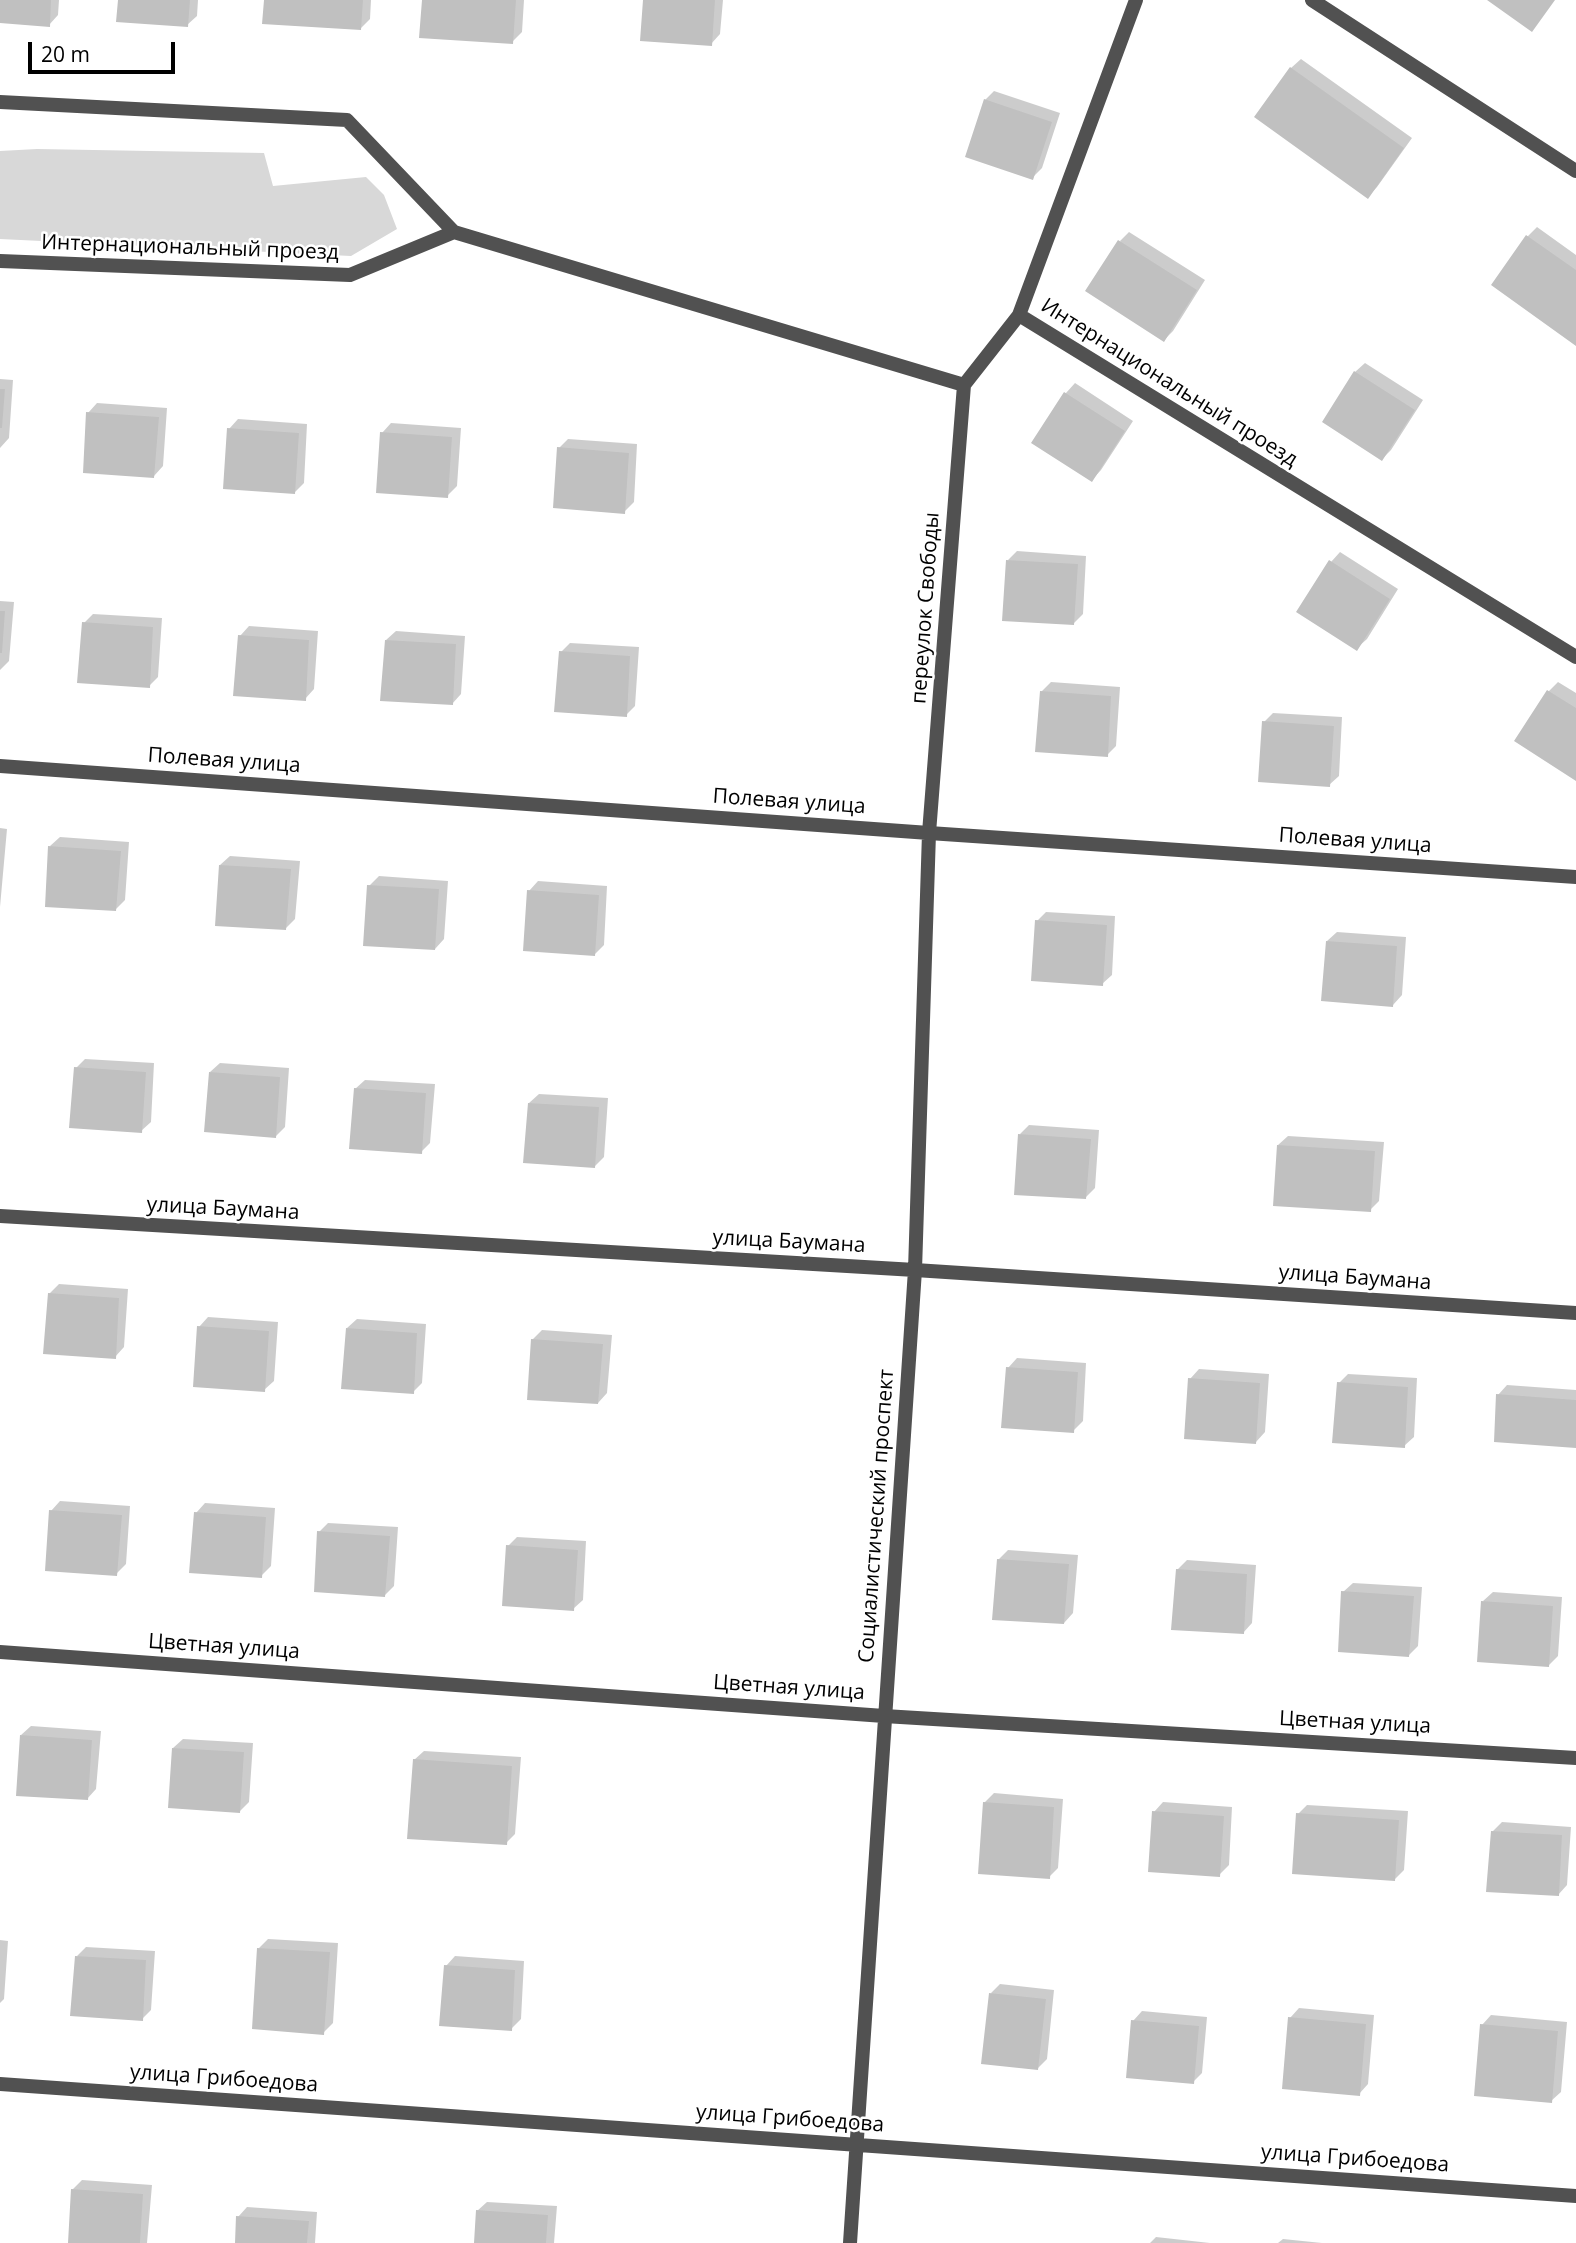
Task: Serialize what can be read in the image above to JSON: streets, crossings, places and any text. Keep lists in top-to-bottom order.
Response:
{
  "streets": {
    "street": [
      "Интернациональный проезд",
      "переулок Свободы",
      "Полевая улица",
      "улица Баумана",
      "Социалистический проспект",
      "Цветная улица",
      "улица Грибоедова"
    ]
  },
  "crossings": [
    ["Интернациональный проезд", "переулок Свободы"],
    ["переулок Свободы", "Полевая улица"],
    ["переулок Свободы", "Социалистический проспект"],
    ["Полевая улица", "Социалистический проспект"],
    ["улица Баумана", "Социалистический проспект"],
    ["Социалистический проспект", "Цветная улица"],
    ["Социалистический проспект", "улица Грибоедова"]
  ],
  "scale_bar": "20 m"
}
